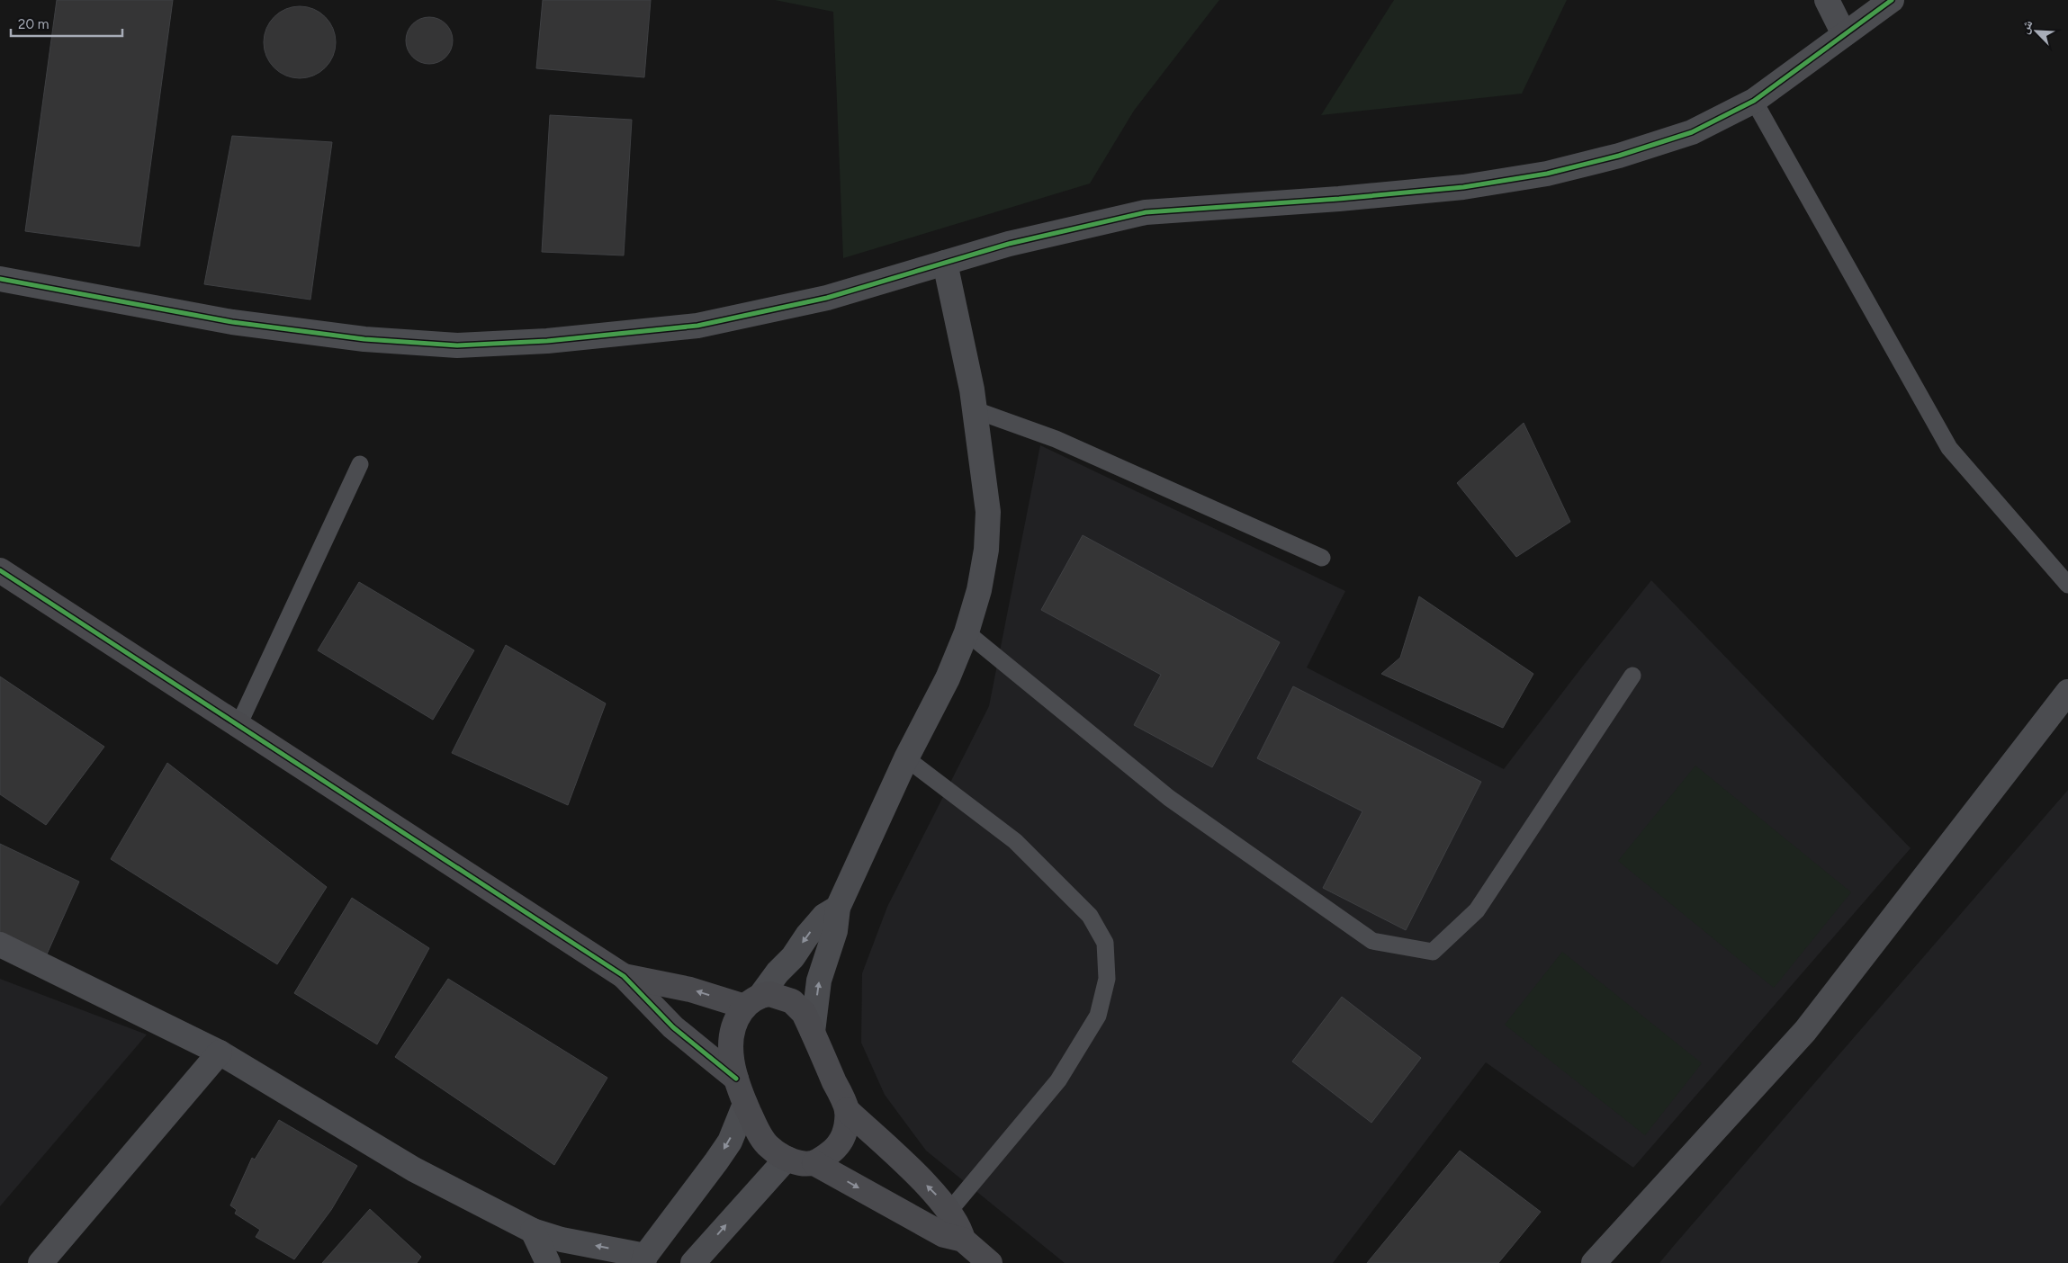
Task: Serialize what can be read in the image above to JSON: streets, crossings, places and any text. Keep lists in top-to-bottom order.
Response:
{
  "scale_bar": "20 m",
  "north": "top left"
}
